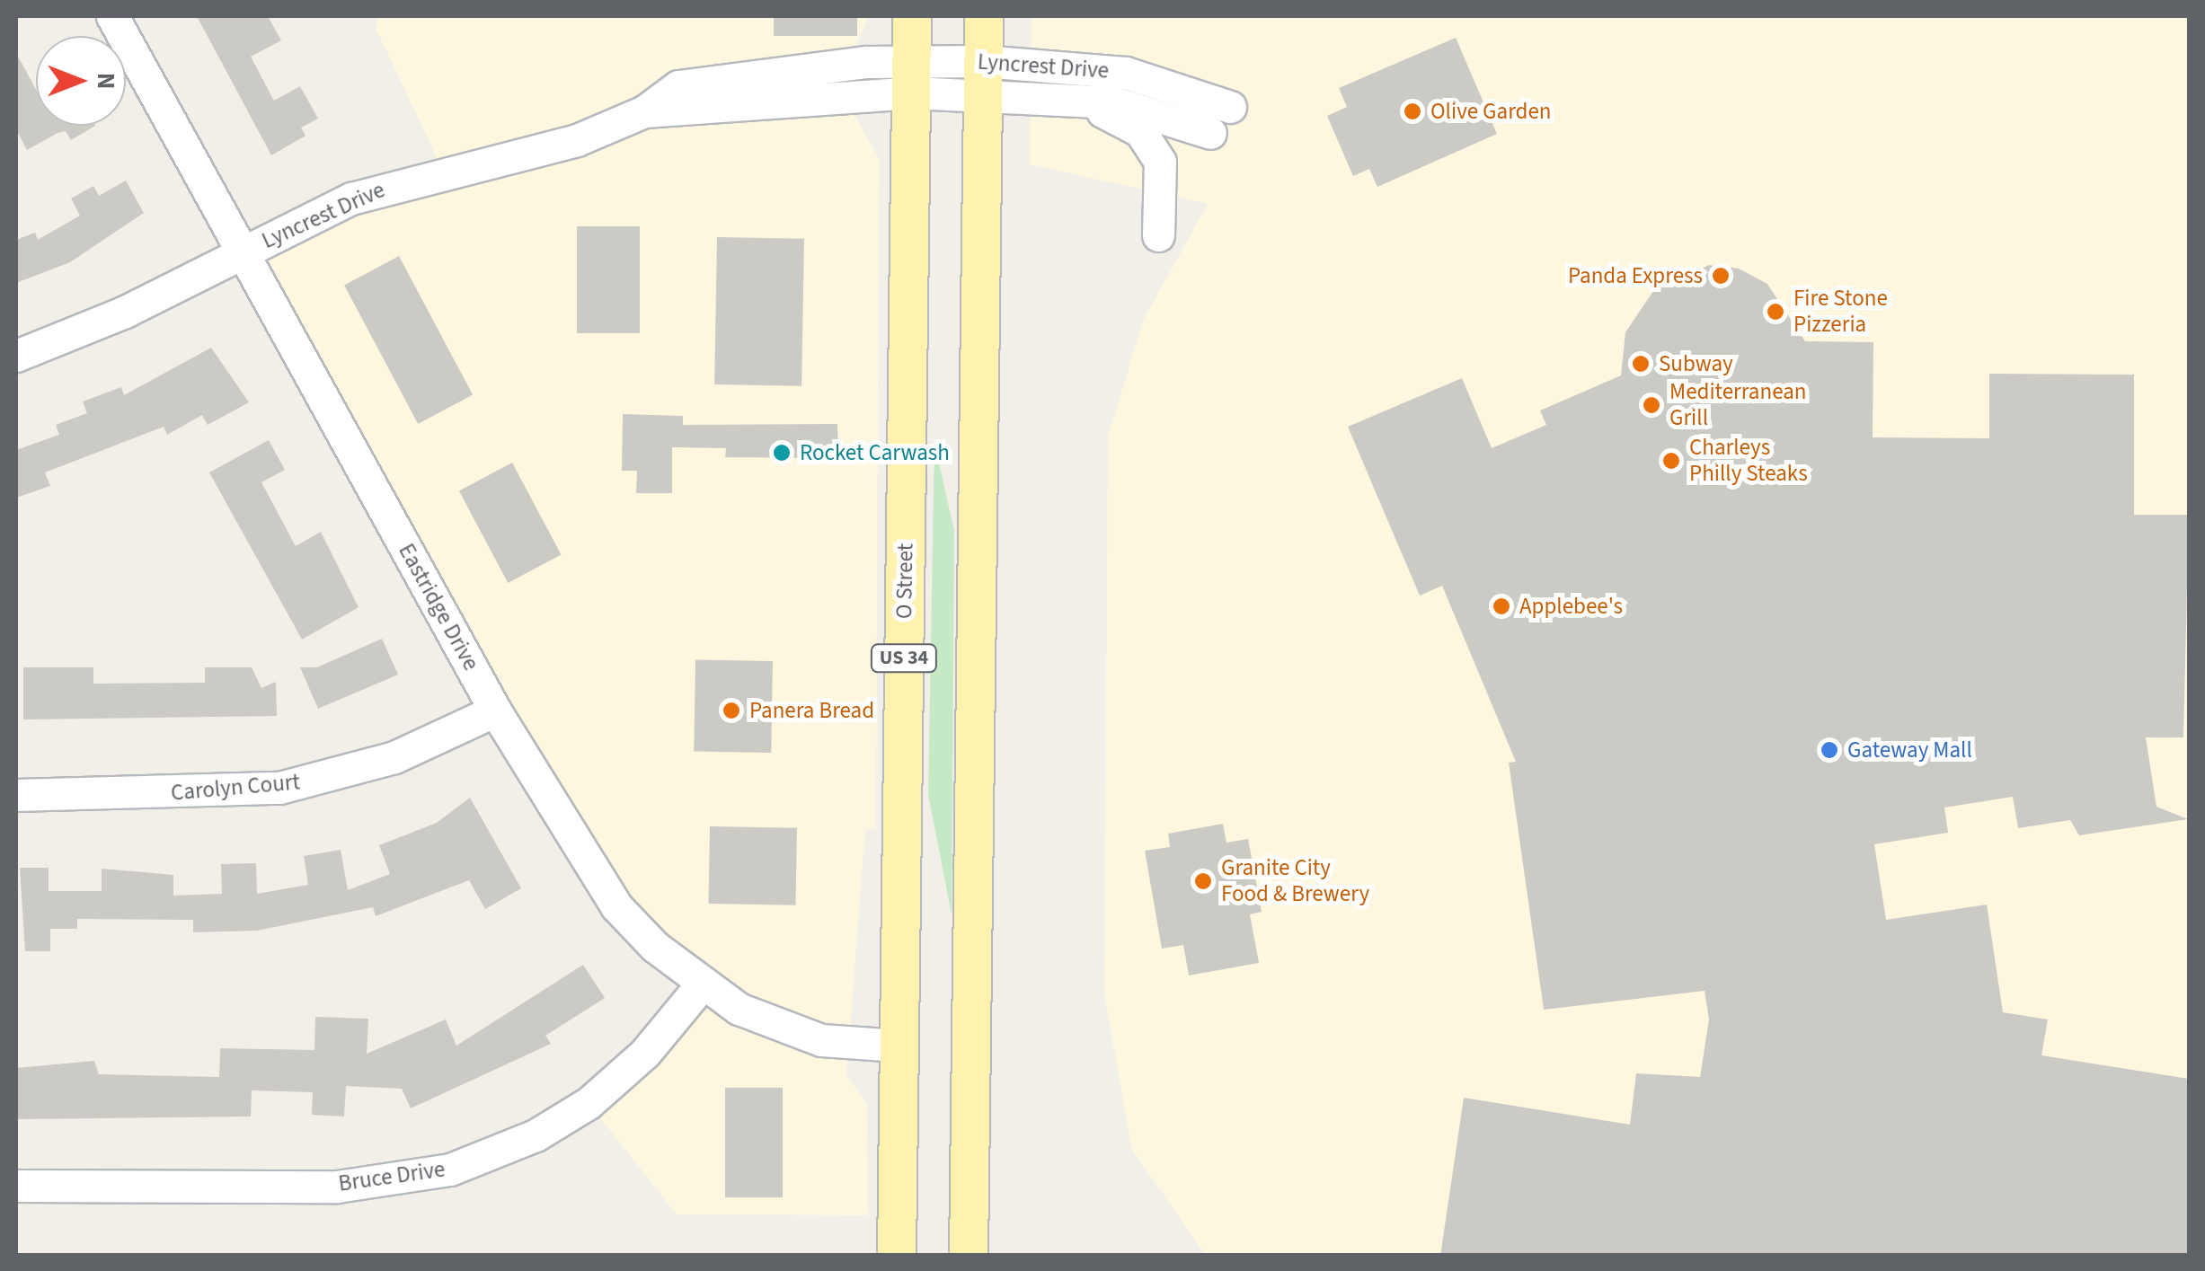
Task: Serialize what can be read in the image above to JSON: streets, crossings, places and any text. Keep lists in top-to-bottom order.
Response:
{
  "streets": {
    "main road": ["O Street", "US 34"],
    "street": [
      "Lyncrest Drive",
      "Eastridge Drive",
      "Carolyn Court",
      "Bruce Drive"
    ]
  },
  "crossings": [
    ["Lyncrest Drive", "O Street"],
    ["Lyncrest Drive", "Eastridge Drive"],
    ["O Street", "Eastridge Drive"],
    ["Eastridge Drive", "Carolyn Court"],
    ["Eastridge Drive", "Bruce Drive"]
  ],
  "places": [
    "Olive Garden",
    "Panda Express",
    "Fire Stone Pizzeria",
    "Subway",
    "Mediterranean Grill",
    "Rocket Carwash",
    "Charleys Philly Steaks",
    "Applebee's",
    "Panera Bread",
    "Gateway Mall",
    "Granite City Food & Brewery"
  ],
  "north": "right"
}
